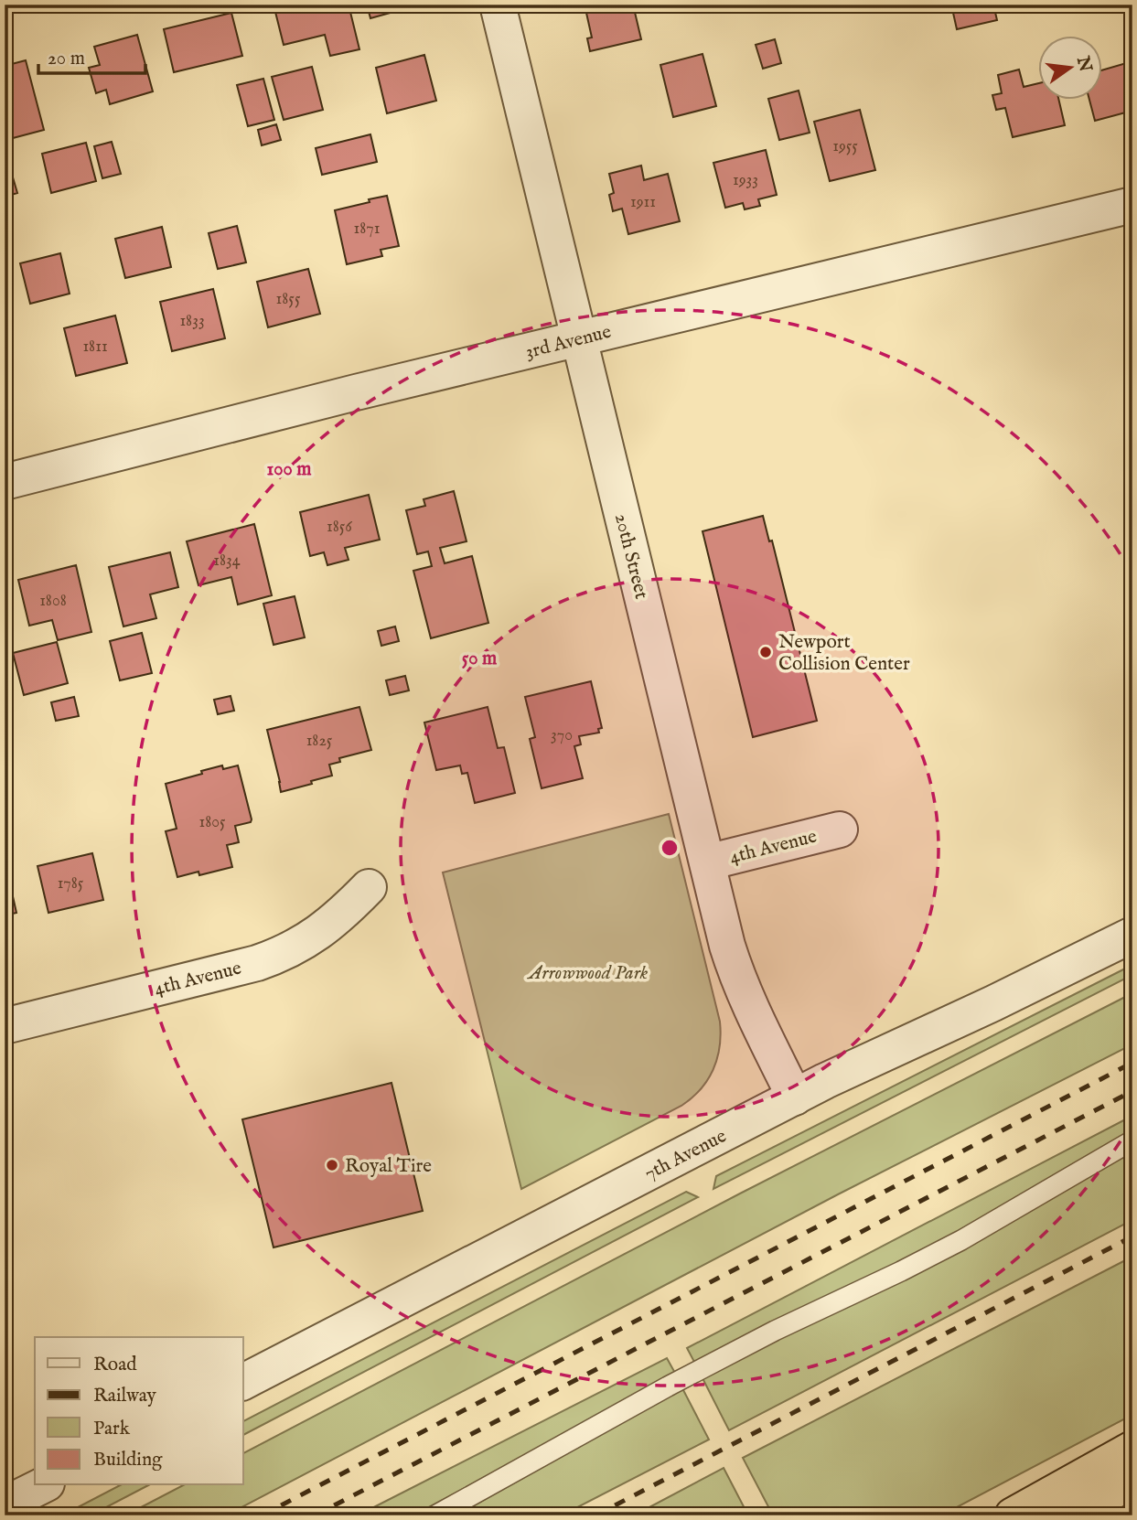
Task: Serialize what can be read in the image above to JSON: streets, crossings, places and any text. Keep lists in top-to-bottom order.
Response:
{
  "streets": {
    "street": [
      "3rd Avenue",
      "20th Street",
      "4th Avenue",
      "7th Avenue"
    ]
  },
  "crossings": [
    ["3rd Avenue", "20th Street"],
    ["20th Street", "4th Avenue"],
    ["20th Street", "7th Avenue"]
  ],
  "parks": ["Arrowwood Park"],
  "places": ["Newport Collision Center", "Royal Tire"],
  "house_numbers": [
    "1955",
    "1933",
    "1911",
    "1871",
    "1855",
    "1833",
    "1811",
    "1856",
    "1834",
    "1808",
    "370",
    "1825",
    "1805",
    "1785"
  ],
  "legend": [
    "Road",
    "Railway",
    "Park",
    "Building"
  ],
  "scale_bar": "20 m",
  "north": "right",
  "rings": ["100 m", "50 m"]
}
